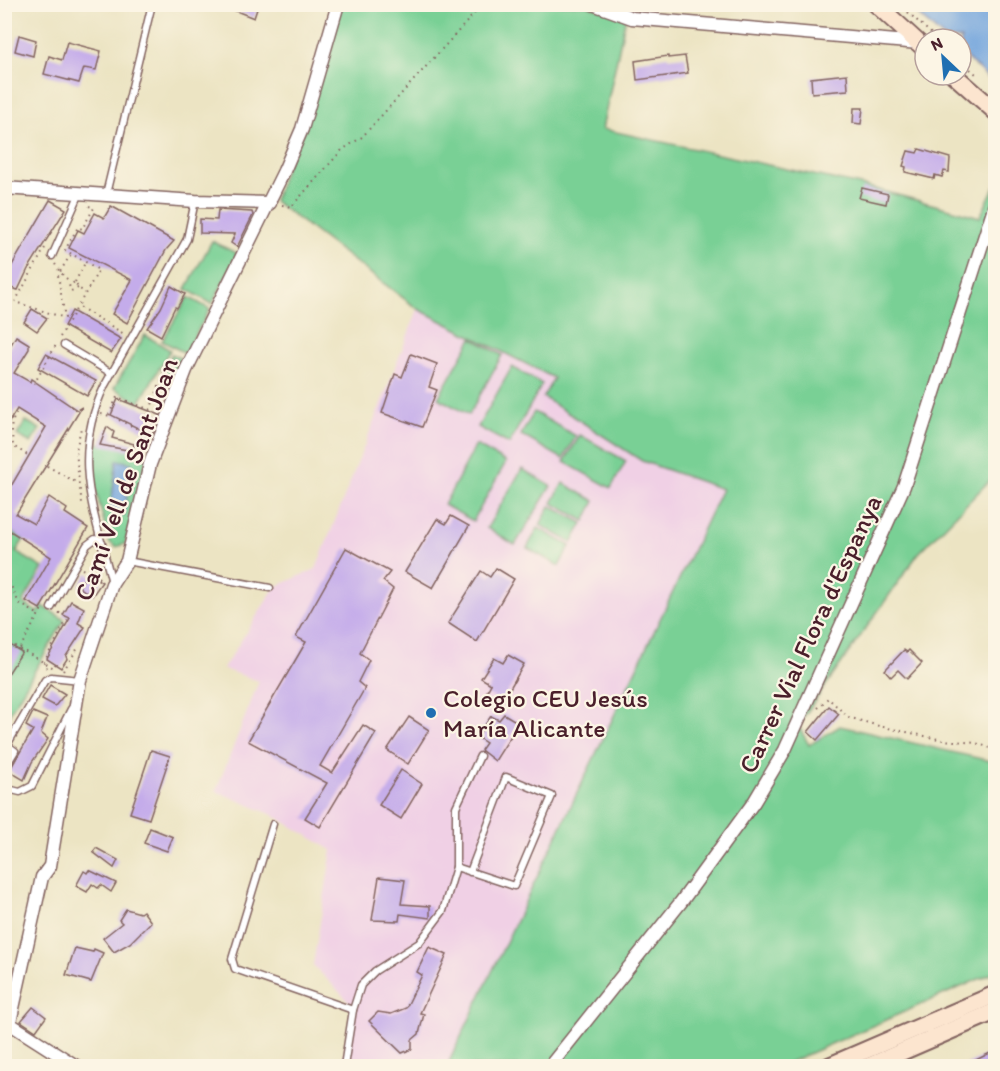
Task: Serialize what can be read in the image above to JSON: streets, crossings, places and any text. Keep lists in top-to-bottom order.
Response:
{
  "streets": {
    "street": ["Camí Vell de Sant Joan", "Carrer Vial Flora d'Espanya"]
  },
  "places": ["Colegio CEU Jesús María Alicante"],
  "north": "top left"
}
